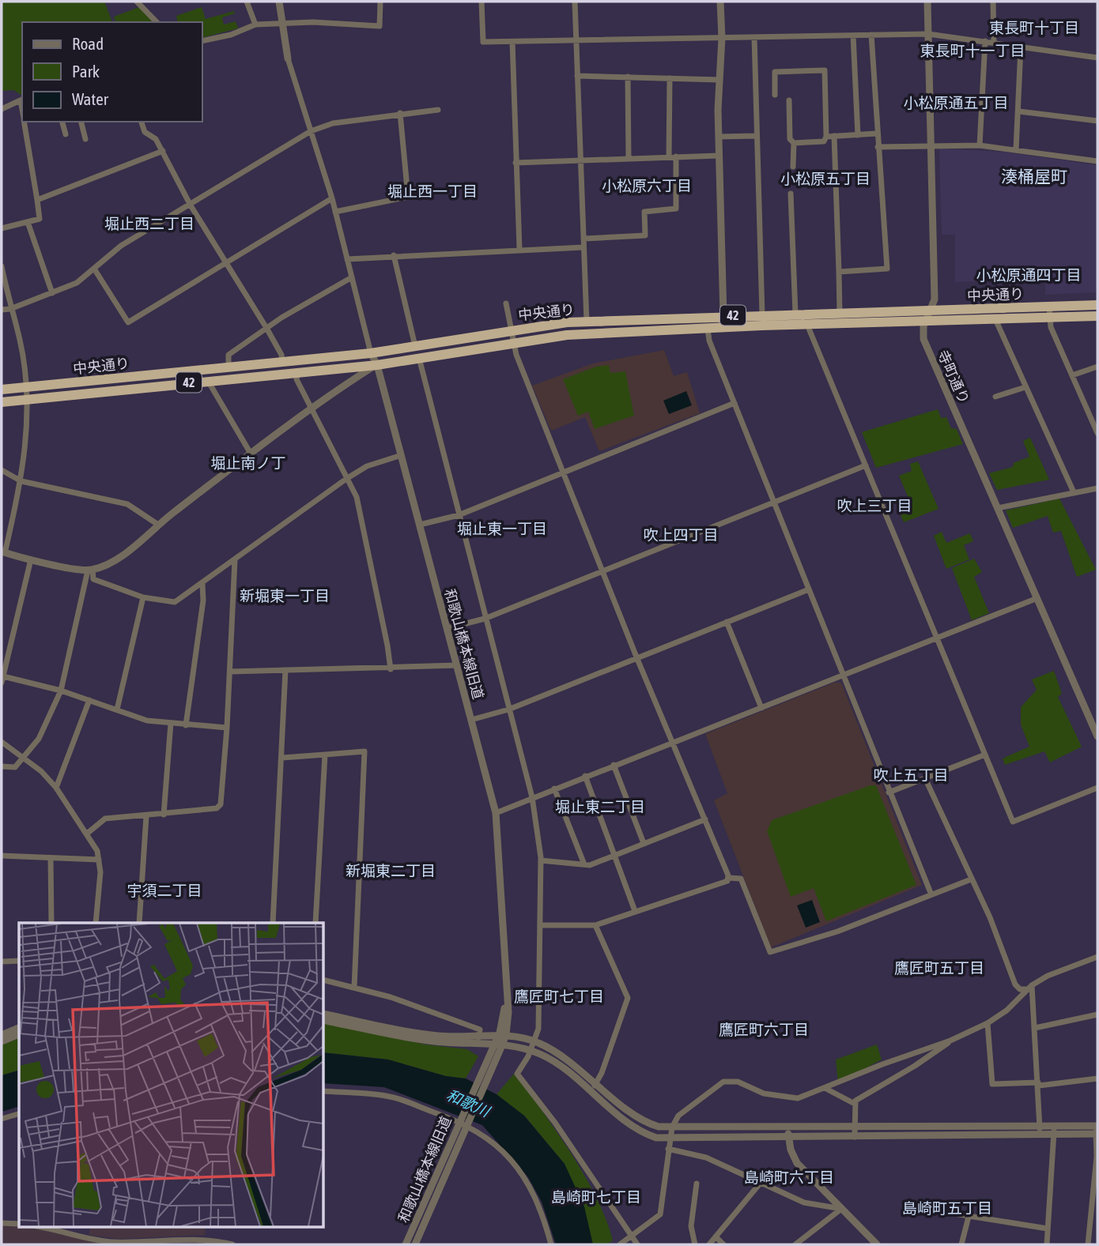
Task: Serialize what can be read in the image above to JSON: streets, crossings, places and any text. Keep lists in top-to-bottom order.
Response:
{
  "streets": {
    "highway": ["中央通り", "42"],
    "street": ["寺町通り", "和歌山橋本線旧道"]
  },
  "crossings": [
    ["中央通り", "寺町通り"],
    ["中央通り", "和歌山橋本線旧道"]
  ],
  "districts": [
    "東長町十丁目",
    "東長町十一丁目",
    "小松原通五丁目",
    "湊桶屋町",
    "小松原五丁目",
    "小松原六丁目",
    "堀止西一丁目",
    "堀止西二丁目",
    "小松原通四丁目",
    "堀止南ノ丁",
    "吹上三丁目",
    "堀止東一丁目",
    "吹上四丁目",
    "新堀東一丁目",
    "吹上五丁目",
    "堀止東二丁目",
    "新堀東二丁目",
    "宇須二丁目",
    "鷹匠町五丁目",
    "鷹匠町七丁目",
    "鷹匠町六丁目",
    "島崎町六丁目",
    "島崎町七丁目",
    "島崎町五丁目"
  ],
  "water": ["和歌川"],
  "legend": ["Road", "Park", "Water"]
}
